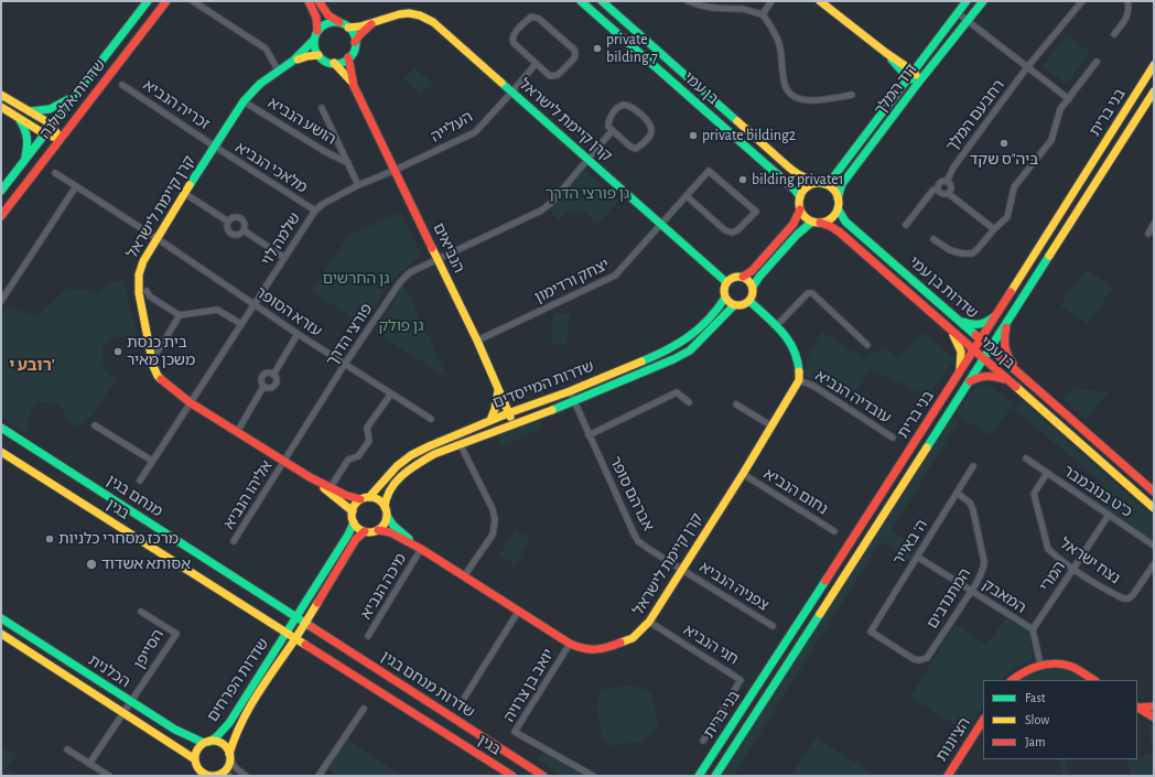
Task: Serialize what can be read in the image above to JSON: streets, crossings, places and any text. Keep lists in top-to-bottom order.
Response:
{
  "streets": {
    "street": [
      "בן עמי",
      "דוד המלך",
      "שדרות אלטלנה",
      "זכריה הנביא",
      "בני ברית",
      "רחבעם המלך",
      "קרן קיימת לישראל",
      "הושע הנביא",
      "העלייה",
      "מלאכי הנביא",
      "שלמה לוי",
      "הנביאים",
      "יצחק ורדימון",
      "שדרות בן עמי",
      "עזרא הסופר",
      "פורצי הדרך",
      "שדרות המייסדים",
      "עובדיה הנביא",
      "נחום הנביא",
      "כ\"ט בנובמבר",
      "אברהם סופר",
      "אליהו הנביא",
      "מנחם בגין",
      "בגין",
      "ה' באייר",
      "נצח ישראל",
      "המרי",
      "מיכה הנביא",
      "צפניה הנביא",
      "המאבק",
      "המתנדבים",
      "חגי הנביא",
      "הסייפן",
      "הכלנית",
      "שדרות הפרחים",
      "שדרות מנחם בגין",
      "יואב בן צרויה",
      "הציונות"
    ]
  },
  "crossings": [
    ["בן עמי", "דוד המלך"],
    ["בן עמי", "בני ברית"],
    ["בן עמי", "שדרות בן עמי"],
    ["דוד המלך", "שדרות בן עמי"],
    ["זכריה הנביא", "קרן קיימת לישראל"],
    ["זכריה הנביא", "מלאכי הנביא"],
    ["בני ברית", "שדרות בן עמי"],
    ["קרן קיימת לישראל", "הושע הנביא"],
    ["קרן קיימת לישראל", "העלייה"],
    ["קרן קיימת לישראל", "מלאכי הנביא"],
    ["קרן קיימת לישראל", "שלמה לוי"],
    ["קרן קיימת לישראל", "הנביאים"],
    ["קרן קיימת לישראל", "יצחק ורדימון"],
    ["קרן קיימת לישראל", "עזרא הסופר"],
    ["קרן קיימת לישראל", "פורצי הדרך"],
    ["קרן קיימת לישראל", "שדרות המייסדים"],
    ["קרן קיימת לישראל", "עובדיה הנביא"],
    ["קרן קיימת לישראל", "נחום הנביא"],
    ["קרן קיימת לישראל", "אברהם סופר"],
    ["קרן קיימת לישראל", "אליהו הנביא"],
    ["קרן קיימת לישראל", "מיכה הנביא"],
    ["קרן קיימת לישראל", "צפניה הנביא"],
    ["קרן קיימת לישראל", "חגי הנביא"],
    ["קרן קיימת לישראל", "יואב בן צרויה"],
    ["הושע הנביא", "שלמה לוי"],
    ["העלייה", "שלמה לוי"],
    ["העלייה", "הנביאים"],
    ["מלאכי הנביא", "שלמה לוי"],
    ["שלמה לוי", "הנביאים"],
    ["שלמה לוי", "עזרא הסופר"],
    ["הנביאים", "יצחק ורדימון"],
    ["הנביאים", "פורצי הדרך"],
    ["הנביאים", "שדרות המייסדים"],
    ["עזרא הסופר", "פורצי הדרך"],
    ["פורצי הדרך", "אליהו הנביא"],
    ["שדרות המייסדים", "אברהם סופר"],
    ["שדרות המייסדים", "מיכה הנביא"],
    ["כ\"ט בנובמבר", "נצח ישראל"],
    ["כ\"ט בנובמבר", "המרי"],
    ["אברהם סופר", "צפניה הנביא"],
    ["מנחם בגין", "שדרות מנחם בגין"],
    ["בגין", "שדרות הפרחים"],
    ["ה' באייר", "המאבק"],
    ["ה' באייר", "המתנדבים"],
    ["נצח ישראל", "המרי"],
    ["המרי", "המאבק"],
    ["המאבק", "המתנדבים"],
    ["הסייפן", "הכלנית"],
    ["הכלנית", "שדרות הפרחים"]
  ],
  "districts": ["רובע י'"],
  "parks": ["גן פורצי הדרך", "גן החרשים", "גן פולק"],
  "places": [
    "private bilding 7",
    "private bilding2",
    "ביה\"ס שקד",
    "bilding private1",
    "בית כנסת משכן מאיר",
    "מרכז מסחרי כלניות",
    "אסותא אשדוד"
  ],
  "legend": ["Fast", "Slow", "Jam"]
}
